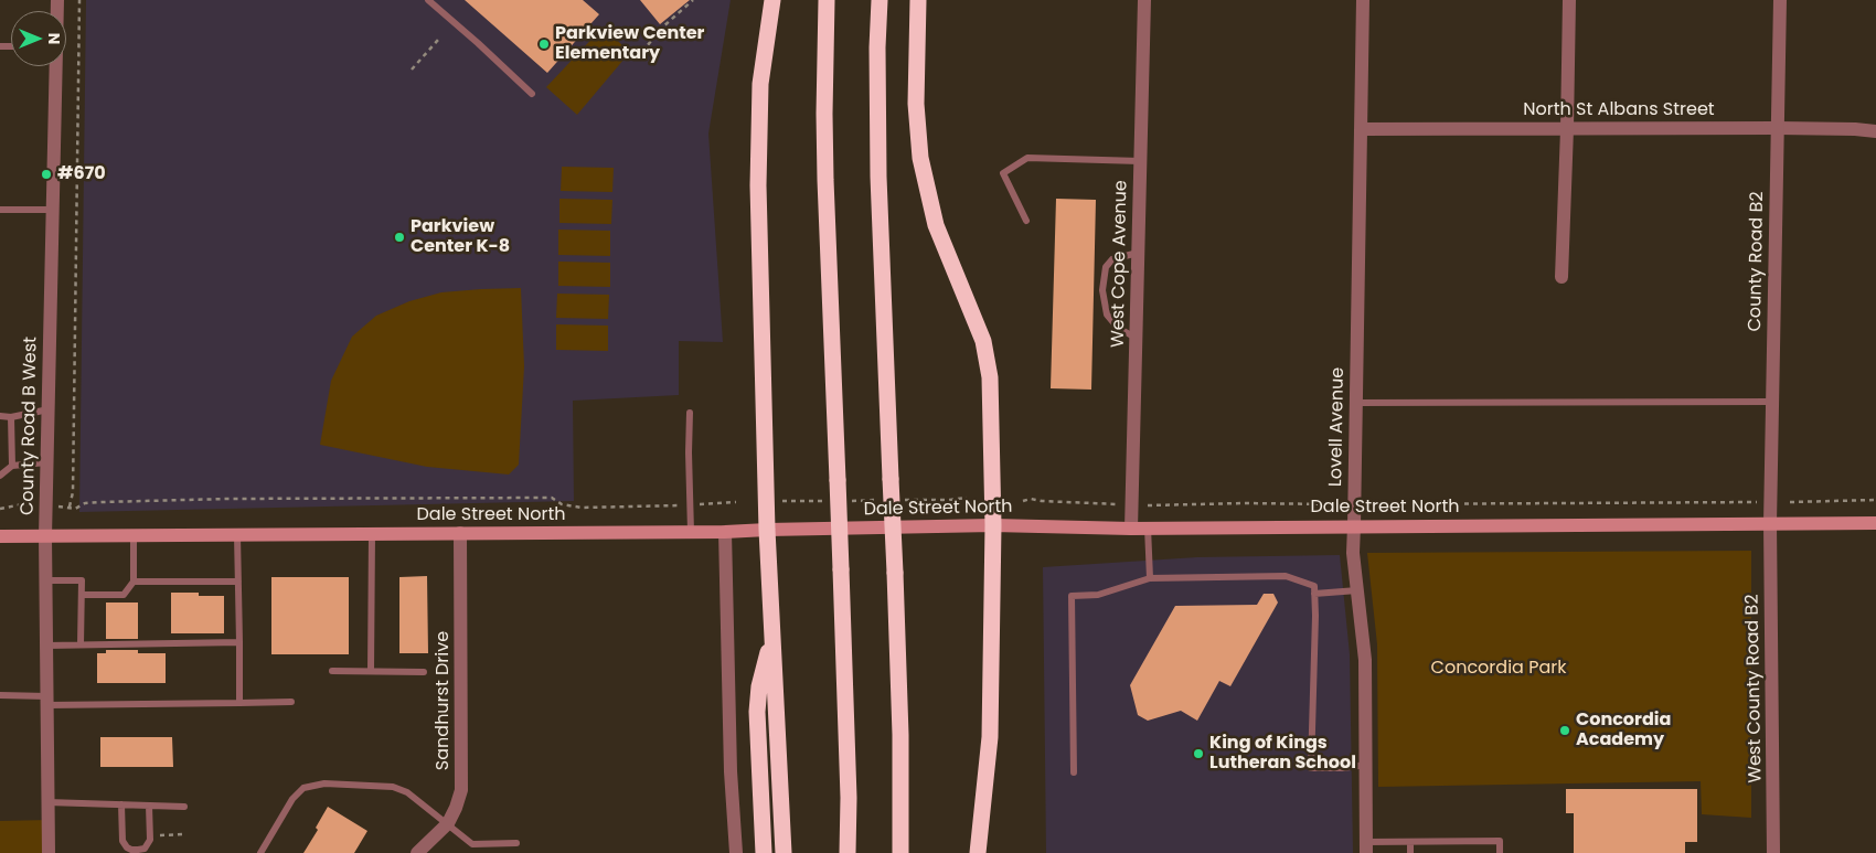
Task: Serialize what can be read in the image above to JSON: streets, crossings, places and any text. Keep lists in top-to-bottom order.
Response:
{
  "streets": {
    "main road": ["Dale Street North"],
    "street": [
      "North St Albans Street",
      "County Road B2",
      "West Cope Avenue",
      "County Road B West",
      "Lovell Avenue",
      "West County Road B2",
      "Sandhurst Drive"
    ]
  },
  "crossings": [
    ["North St Albans Street", "County Road B2"],
    ["North St Albans Street", "Lovell Avenue"],
    ["County Road B2", "Dale Street North"],
    ["County Road B2", "West County Road B2"],
    ["West Cope Avenue", "Dale Street North"],
    ["County Road B West", "Dale Street North"],
    ["Lovell Avenue", "Dale Street North"],
    ["Dale Street North", "West County Road B2"],
    ["Dale Street North", "Sandhurst Drive"]
  ],
  "parks": ["Concordia Park"],
  "places": [
    "Parkview Center Elementary",
    "#670",
    "Parkview Center K-8",
    "Concordia Academy",
    "King of Kings Lutheran School"
  ],
  "north": "right"
}
